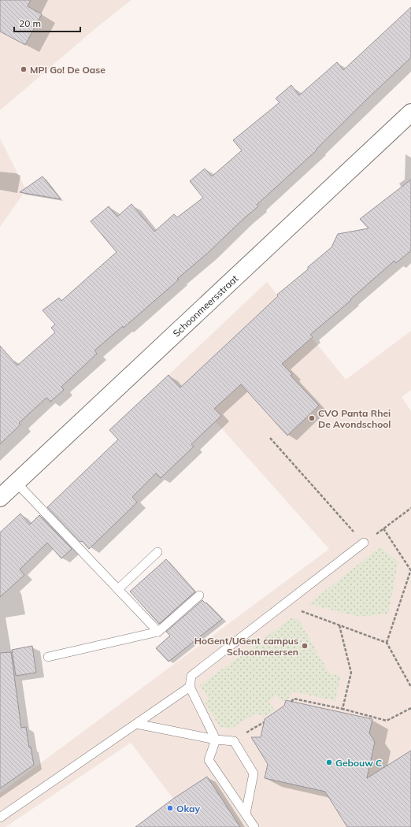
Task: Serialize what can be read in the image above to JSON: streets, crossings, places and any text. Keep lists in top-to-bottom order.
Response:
{
  "streets": {
    "street": ["Schoonmeersstraat"]
  },
  "places": [
    "MPI Go! De Oase",
    "CVO Panta Rhei De Avondschool",
    "HoGent/UGent campus Schoonmeersen",
    "Gebouw C",
    "Okay"
  ],
  "scale_bar": "20 m"
}
